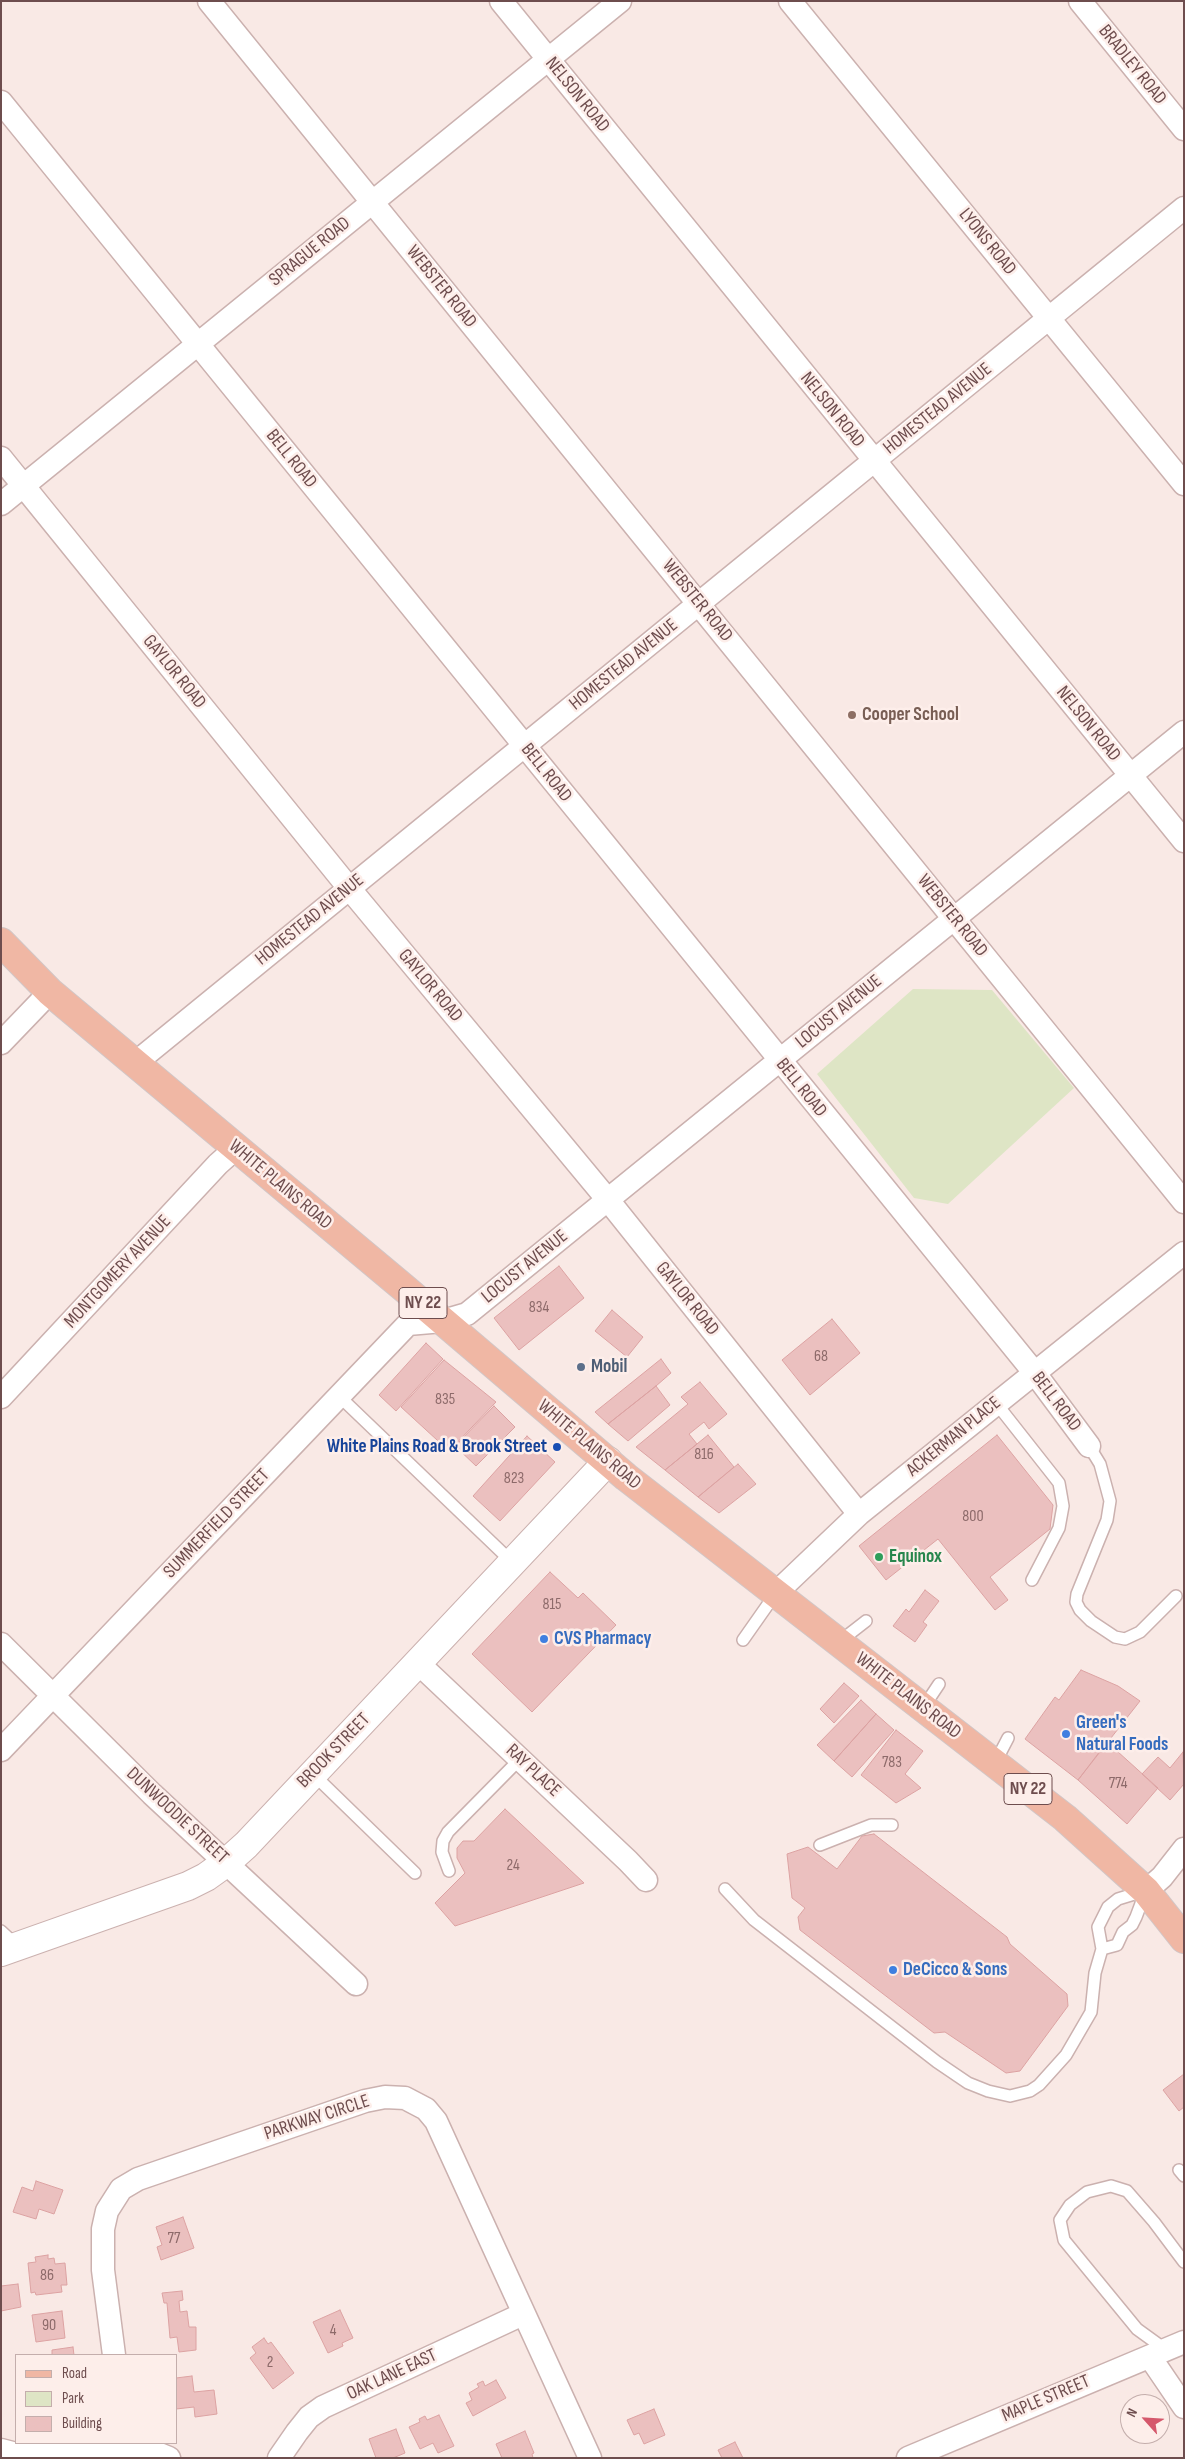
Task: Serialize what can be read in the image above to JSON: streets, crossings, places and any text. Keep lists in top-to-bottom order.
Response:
{
  "streets": {
    "main road": ["WHITE PLAINS ROAD", "NY 22"],
    "street": [
      "BRADLEY ROAD",
      "NELSON ROAD",
      "LYONS ROAD",
      "SPRAGUE ROAD",
      "WEBSTER ROAD",
      "HOMESTEAD AVENUE",
      "BELL ROAD",
      "GAYLOR ROAD",
      "LOCUST AVENUE",
      "MONTGOMERY AVENUE",
      "ACKERMAN PLACE",
      "SUMMERFIELD STREET",
      "BROOK STREET",
      "RAY PLACE",
      "DUNWOODIE STREET",
      "PARKWAY CIRCLE",
      "OAK LANE EAST",
      "MAPLE STREET"
    ]
  },
  "crossings": [
    ["NELSON ROAD", "SPRAGUE ROAD"],
    ["NELSON ROAD", "HOMESTEAD AVENUE"],
    ["NELSON ROAD", "LOCUST AVENUE"],
    ["LYONS ROAD", "HOMESTEAD AVENUE"],
    ["SPRAGUE ROAD", "WEBSTER ROAD"],
    ["SPRAGUE ROAD", "BELL ROAD"],
    ["SPRAGUE ROAD", "GAYLOR ROAD"],
    ["WEBSTER ROAD", "HOMESTEAD AVENUE"],
    ["WEBSTER ROAD", "LOCUST AVENUE"],
    ["HOMESTEAD AVENUE", "BELL ROAD"],
    ["HOMESTEAD AVENUE", "GAYLOR ROAD"],
    ["HOMESTEAD AVENUE", "WHITE PLAINS ROAD"],
    ["BELL ROAD", "LOCUST AVENUE"],
    ["BELL ROAD", "ACKERMAN PLACE"],
    ["GAYLOR ROAD", "LOCUST AVENUE"],
    ["GAYLOR ROAD", "ACKERMAN PLACE"],
    ["LOCUST AVENUE", "WHITE PLAINS ROAD"],
    ["LOCUST AVENUE", "SUMMERFIELD STREET"],
    ["WHITE PLAINS ROAD", "MONTGOMERY AVENUE"],
    ["WHITE PLAINS ROAD", "ACKERMAN PLACE"],
    ["WHITE PLAINS ROAD", "SUMMERFIELD STREET"],
    ["WHITE PLAINS ROAD", "BROOK STREET"],
    ["SUMMERFIELD STREET", "DUNWOODIE STREET"],
    ["BROOK STREET", "RAY PLACE"],
    ["BROOK STREET", "DUNWOODIE STREET"],
    ["PARKWAY CIRCLE", "OAK LANE EAST"]
  ],
  "places": [
    "Cooper School",
    "Mobil",
    "White Plains Road & Brook Street",
    "Equinox",
    "CVS Pharmacy",
    "Green's Natural Foods",
    "DeCicco & Sons"
  ],
  "house_numbers": [
    "834",
    "68",
    "835",
    "816",
    "823",
    "800",
    "815",
    "783",
    "774",
    "24",
    "77",
    "86",
    "90",
    "4",
    "2"
  ],
  "legend": ["Road", "Park", "Building"],
  "north": "top left"
}
